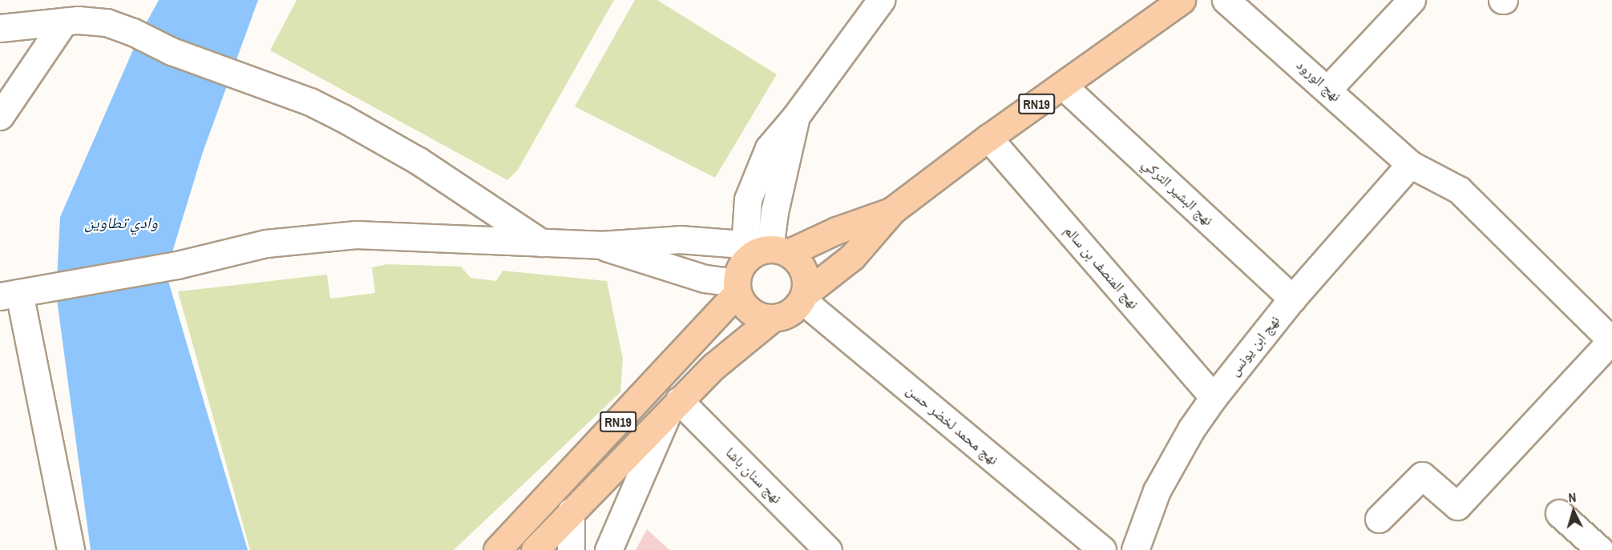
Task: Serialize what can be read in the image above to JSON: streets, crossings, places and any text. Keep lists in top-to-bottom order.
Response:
{
  "streets": {
    "main road": ["RN19"],
    "street": [
      "نهج الورود",
      "نهج البشير التركي",
      "نهج المنصف بن سالم",
      "نهج ابن يونس",
      "نهج محمد لخضر حسن",
      "نهج سنان باشا"
    ]
  },
  "crossings": [
    ["نهج الورود", "نهج ابن يونس"],
    ["RN19", "نهج البشير التركي"],
    ["RN19", "نهج المنصف بن سالم"],
    ["RN19", "نهج محمد لخضر حسن"],
    ["RN19", "نهج سنان باشا"],
    ["نهج البشير التركي", "نهج ابن يونس"],
    ["نهج المنصف بن سالم", "نهج ابن يونس"]
  ],
  "water": ["وادي تطاوين"],
  "north": "top"
}
